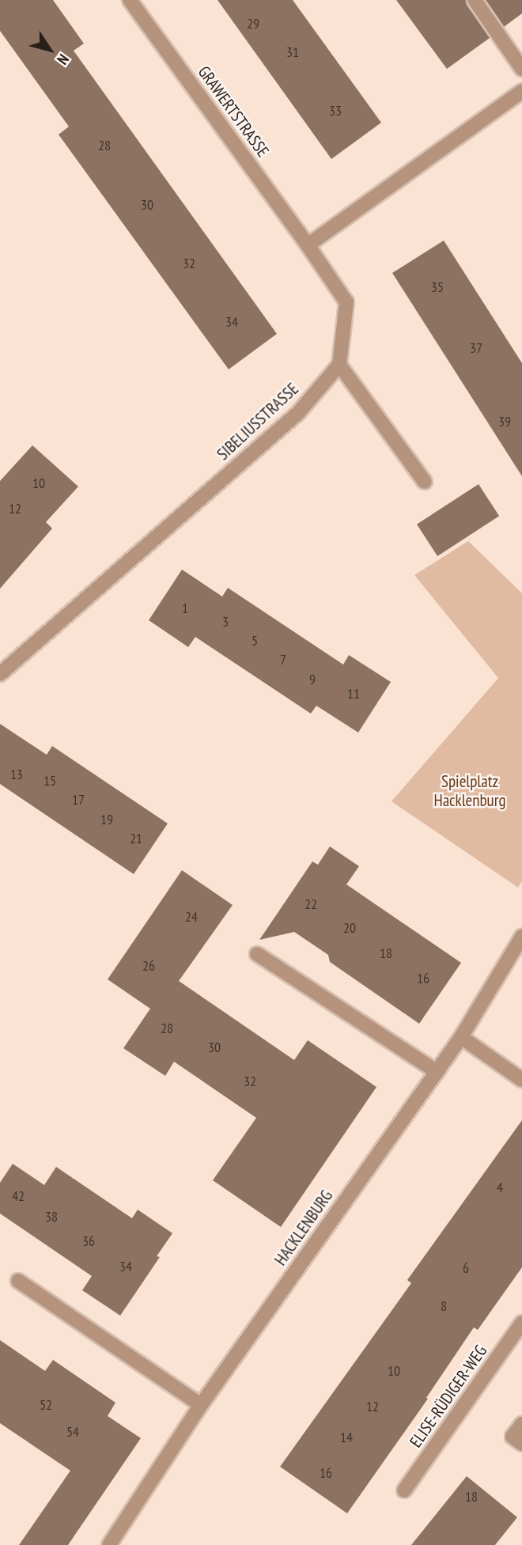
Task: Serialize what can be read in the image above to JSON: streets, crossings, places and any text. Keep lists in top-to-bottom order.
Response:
{
  "streets": {
    "street": [
      "GRAWERTSTRASSE",
      "SIBELIUSSTRASSE",
      "HACKLENBURG",
      "ELISE-RÜDIGER-WEG"
    ]
  },
  "parks": ["Spielplatz Hacklenburg"],
  "house_numbers": [
    "29",
    "31",
    "33",
    "28",
    "30",
    "32",
    "35",
    "34",
    "37",
    "39",
    "10",
    "12",
    "1",
    "3",
    "5",
    "7",
    "9",
    "11",
    "13",
    "15",
    "17",
    "19",
    "21",
    "22",
    "24",
    "20",
    "18",
    "26",
    "16",
    "28",
    "30",
    "32",
    "4",
    "42",
    "38",
    "36",
    "34",
    "6",
    "8",
    "10",
    "52",
    "12",
    "54",
    "14",
    "16",
    "18"
  ],
  "north": "bottom right"
}
